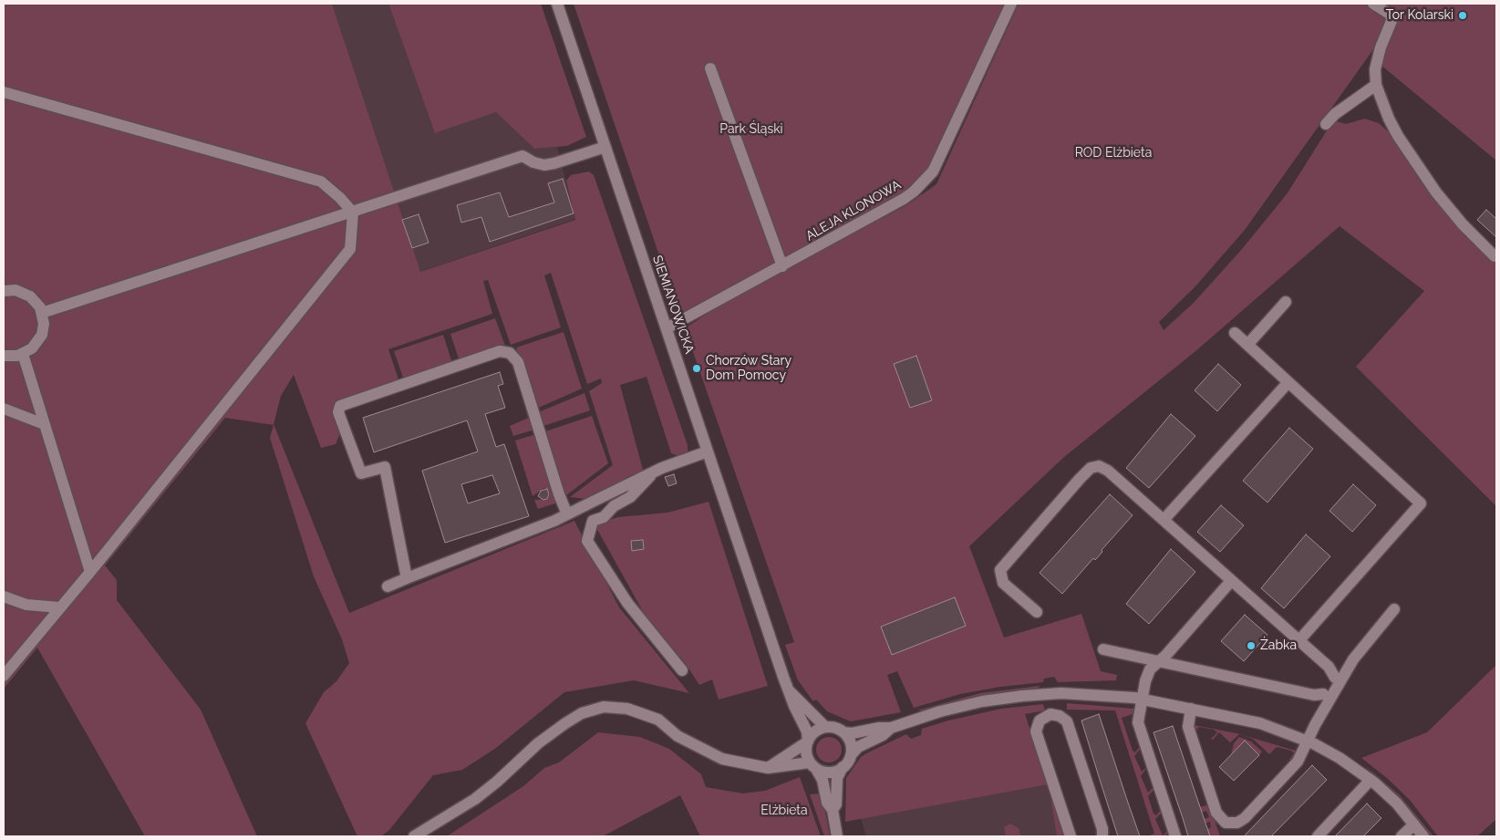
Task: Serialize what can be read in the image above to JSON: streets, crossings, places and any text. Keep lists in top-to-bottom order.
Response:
{
  "streets": {
    "street": ["ALEJA KLONOWA", "SIEMIANOWICKA"]
  },
  "crossings": [
    ["ALEJA KLONOWA", "SIEMIANOWICKA"]
  ],
  "parks": ["Park Śląski", "ROD Elżbieta", "Elżbieta"],
  "places": ["Tor Kolarski", "Chorzów Stary Dom Pomocy", "Żabka"]
}
